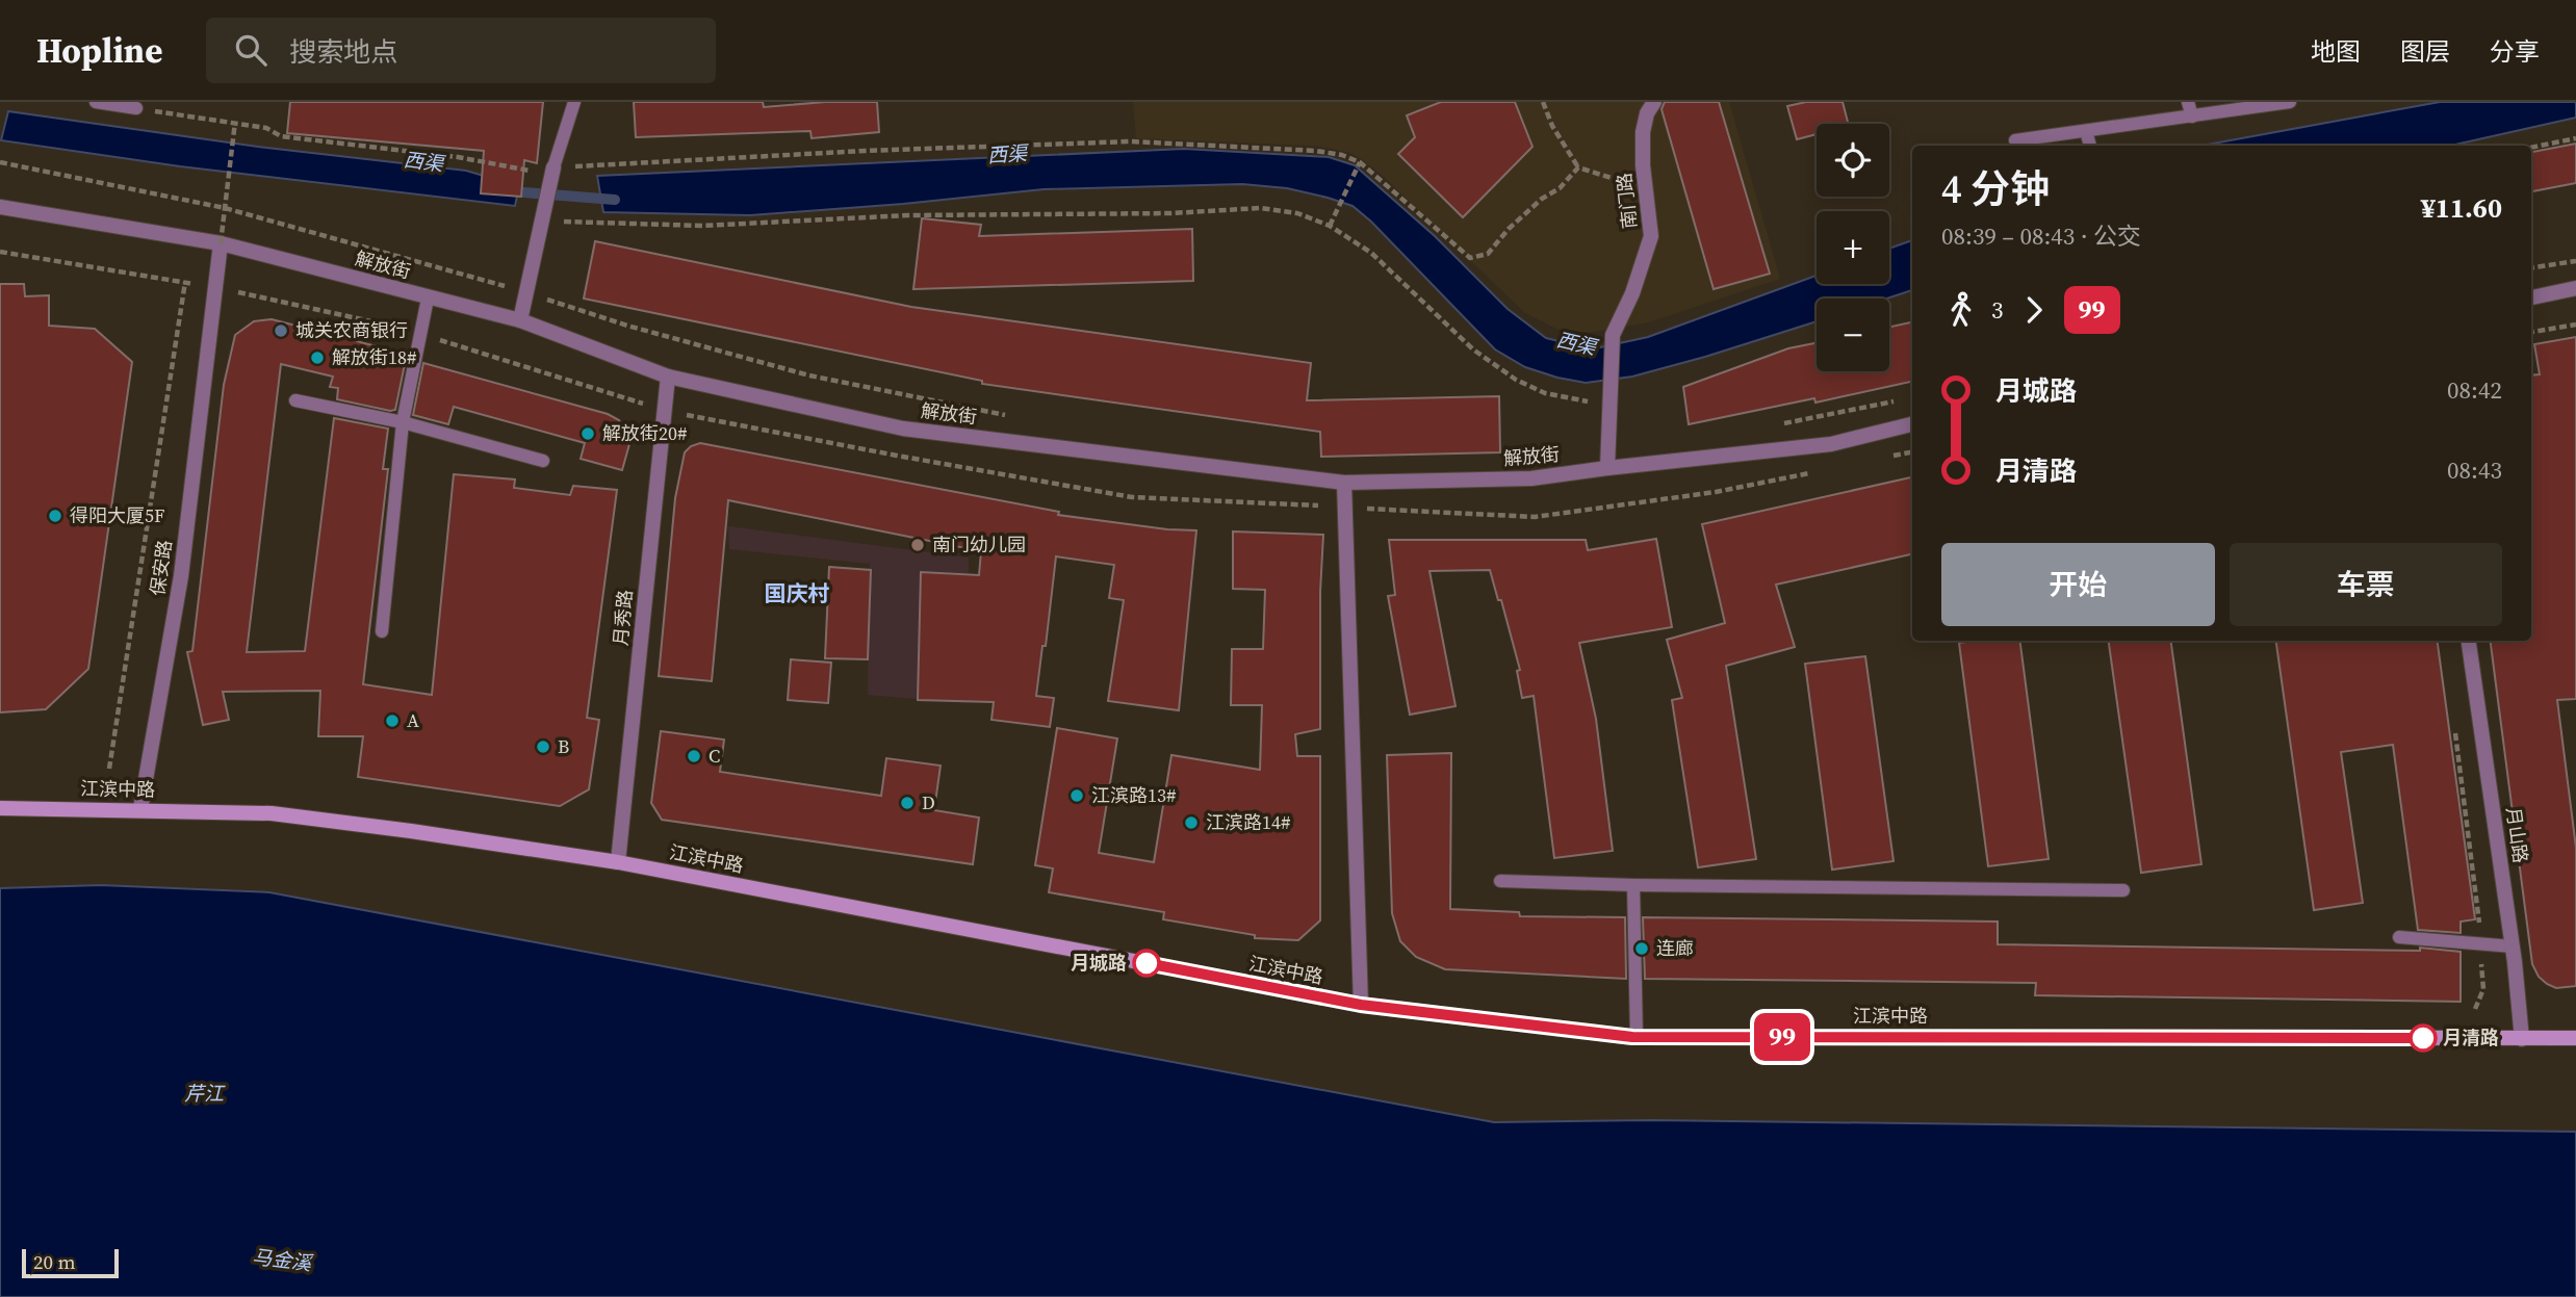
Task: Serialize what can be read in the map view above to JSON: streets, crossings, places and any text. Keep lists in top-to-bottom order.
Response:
{
  "streets": {
    "main road": ["江滨中路"],
    "street": [
      "南门路",
      "解放街",
      "保安路",
      "月秀路",
      "月山路"
    ]
  },
  "crossings": [
    ["解放街", "保安路"],
    ["解放街", "月秀路"],
    ["保安路", "江滨中路"],
    ["月秀路", "江滨中路"],
    ["江滨中路", "月山路"]
  ],
  "districts": ["国庆村"],
  "water": ["西渠", "芹江", "马金溪"],
  "places": [
    "城关农商银行",
    "解放街18#",
    "解放街20#",
    "得阳大厦5F",
    "南门幼儿园",
    "A",
    "B",
    "C",
    "江滨路13#",
    "D",
    "江滨路14#",
    "连廊",
    "月城路",
    "月清路"
  ],
  "lines": ["bus line 99"],
  "scale_bar": "20 m",
  "page": {
    "header": "Hopline",
    "search": "搜索地点",
    "nav": ["地图", "图层", "分享"],
    "on_map": "99",
    "map_buttons": ["+", "−"],
    "heading": ["4 分钟", "08:39 – 08:43 · 公交", "¥11.60"],
    "legs": ["3", "99"],
    "list": [
      {
        "name": "月城路",
        "value": "08:42"
      },
      {
        "name": "月清路",
        "value": "08:43"
      }
    ],
    "buttons": ["开始", "车票"],
    "scale": "20 m"
  }
}
